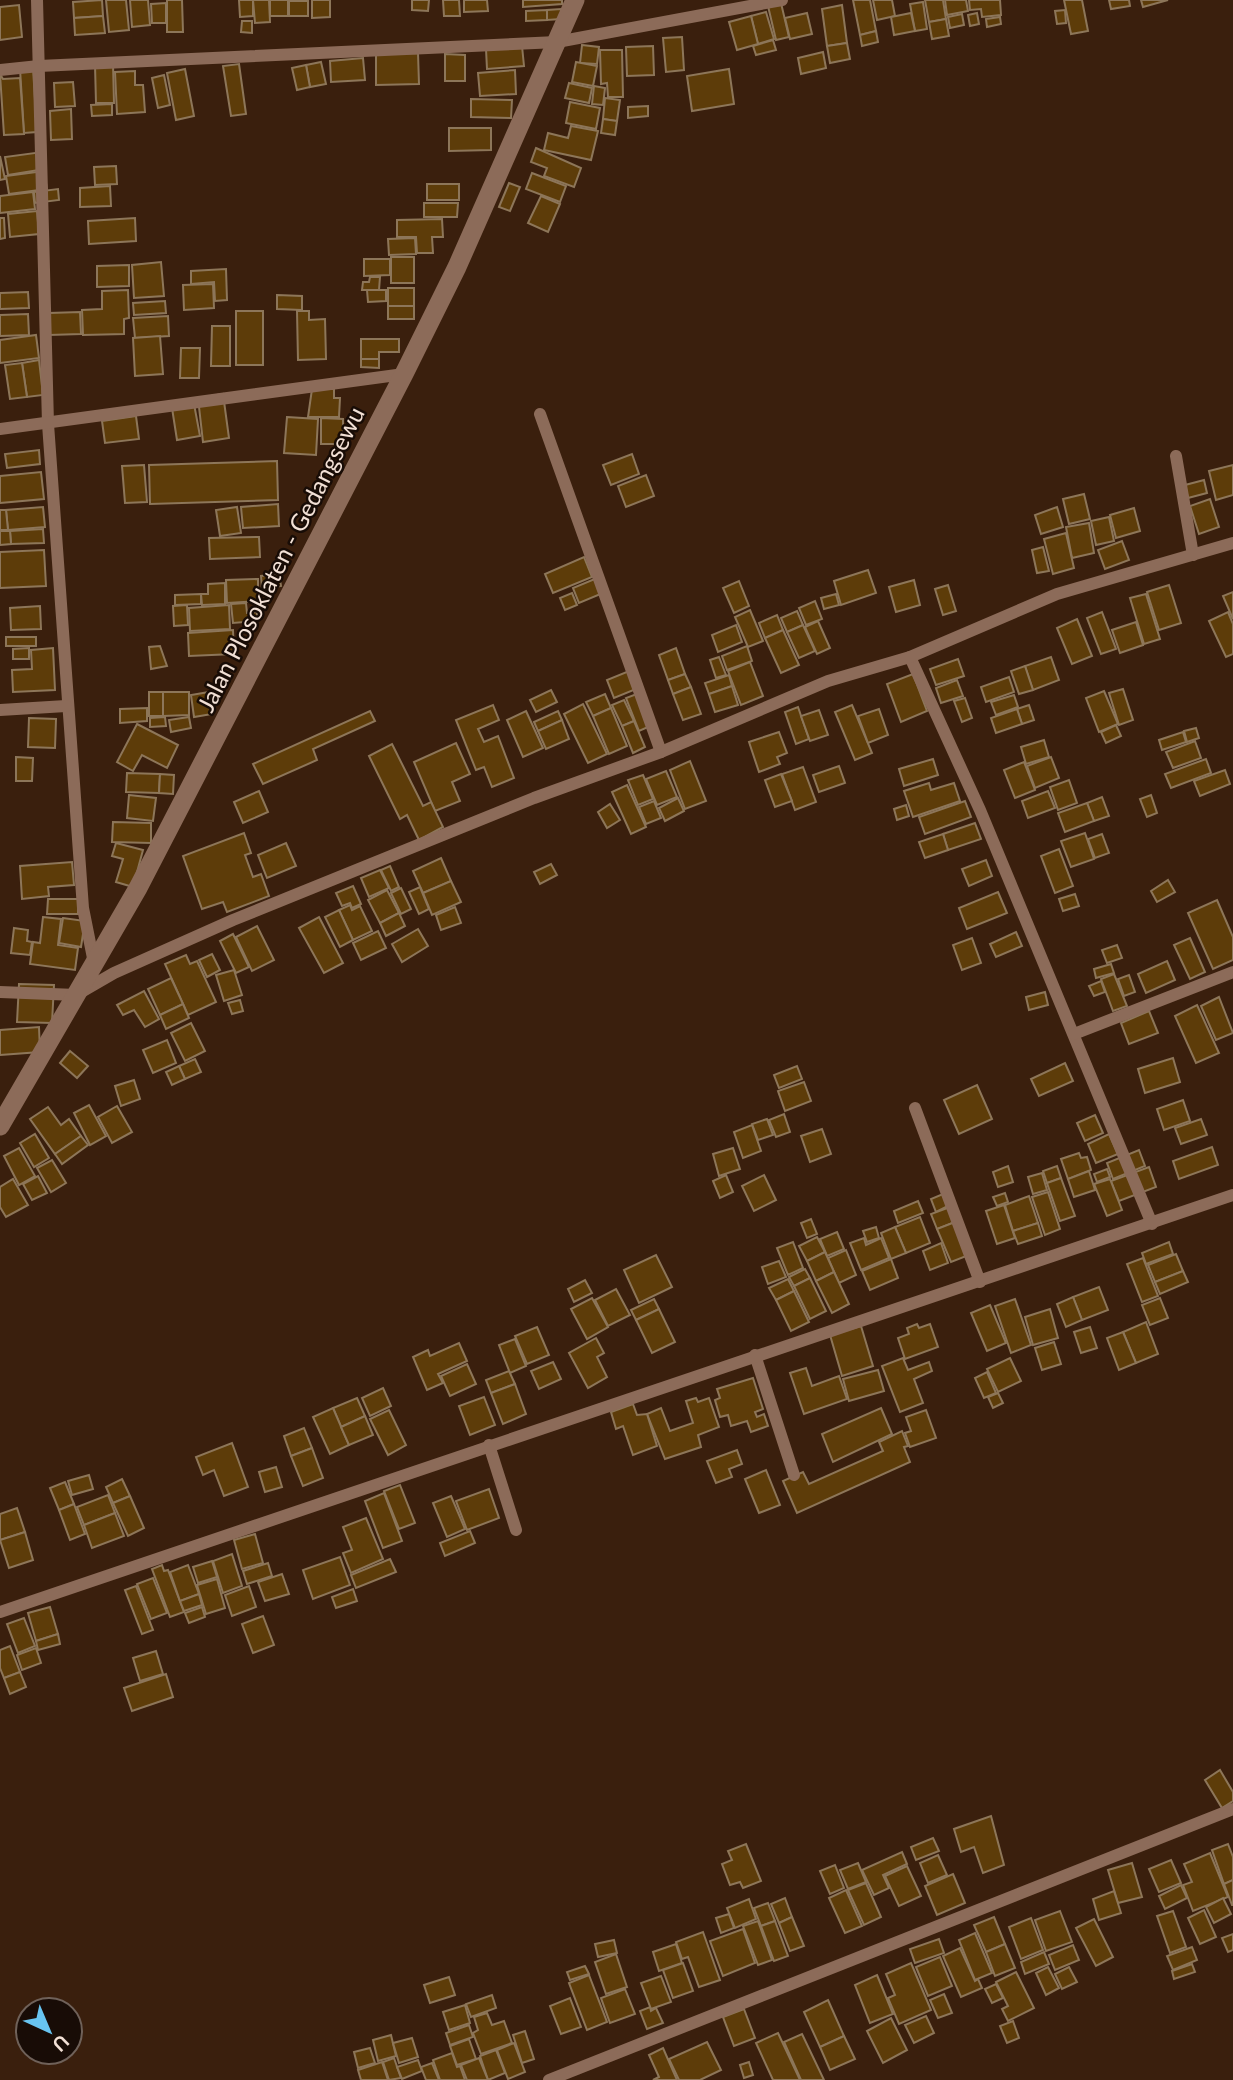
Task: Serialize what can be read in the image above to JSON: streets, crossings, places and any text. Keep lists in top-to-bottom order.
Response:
{
  "streets": {
    "main road": ["Jalan Plosoklaten - Gedangsewu"]
  },
  "north": "bottom right"
}
